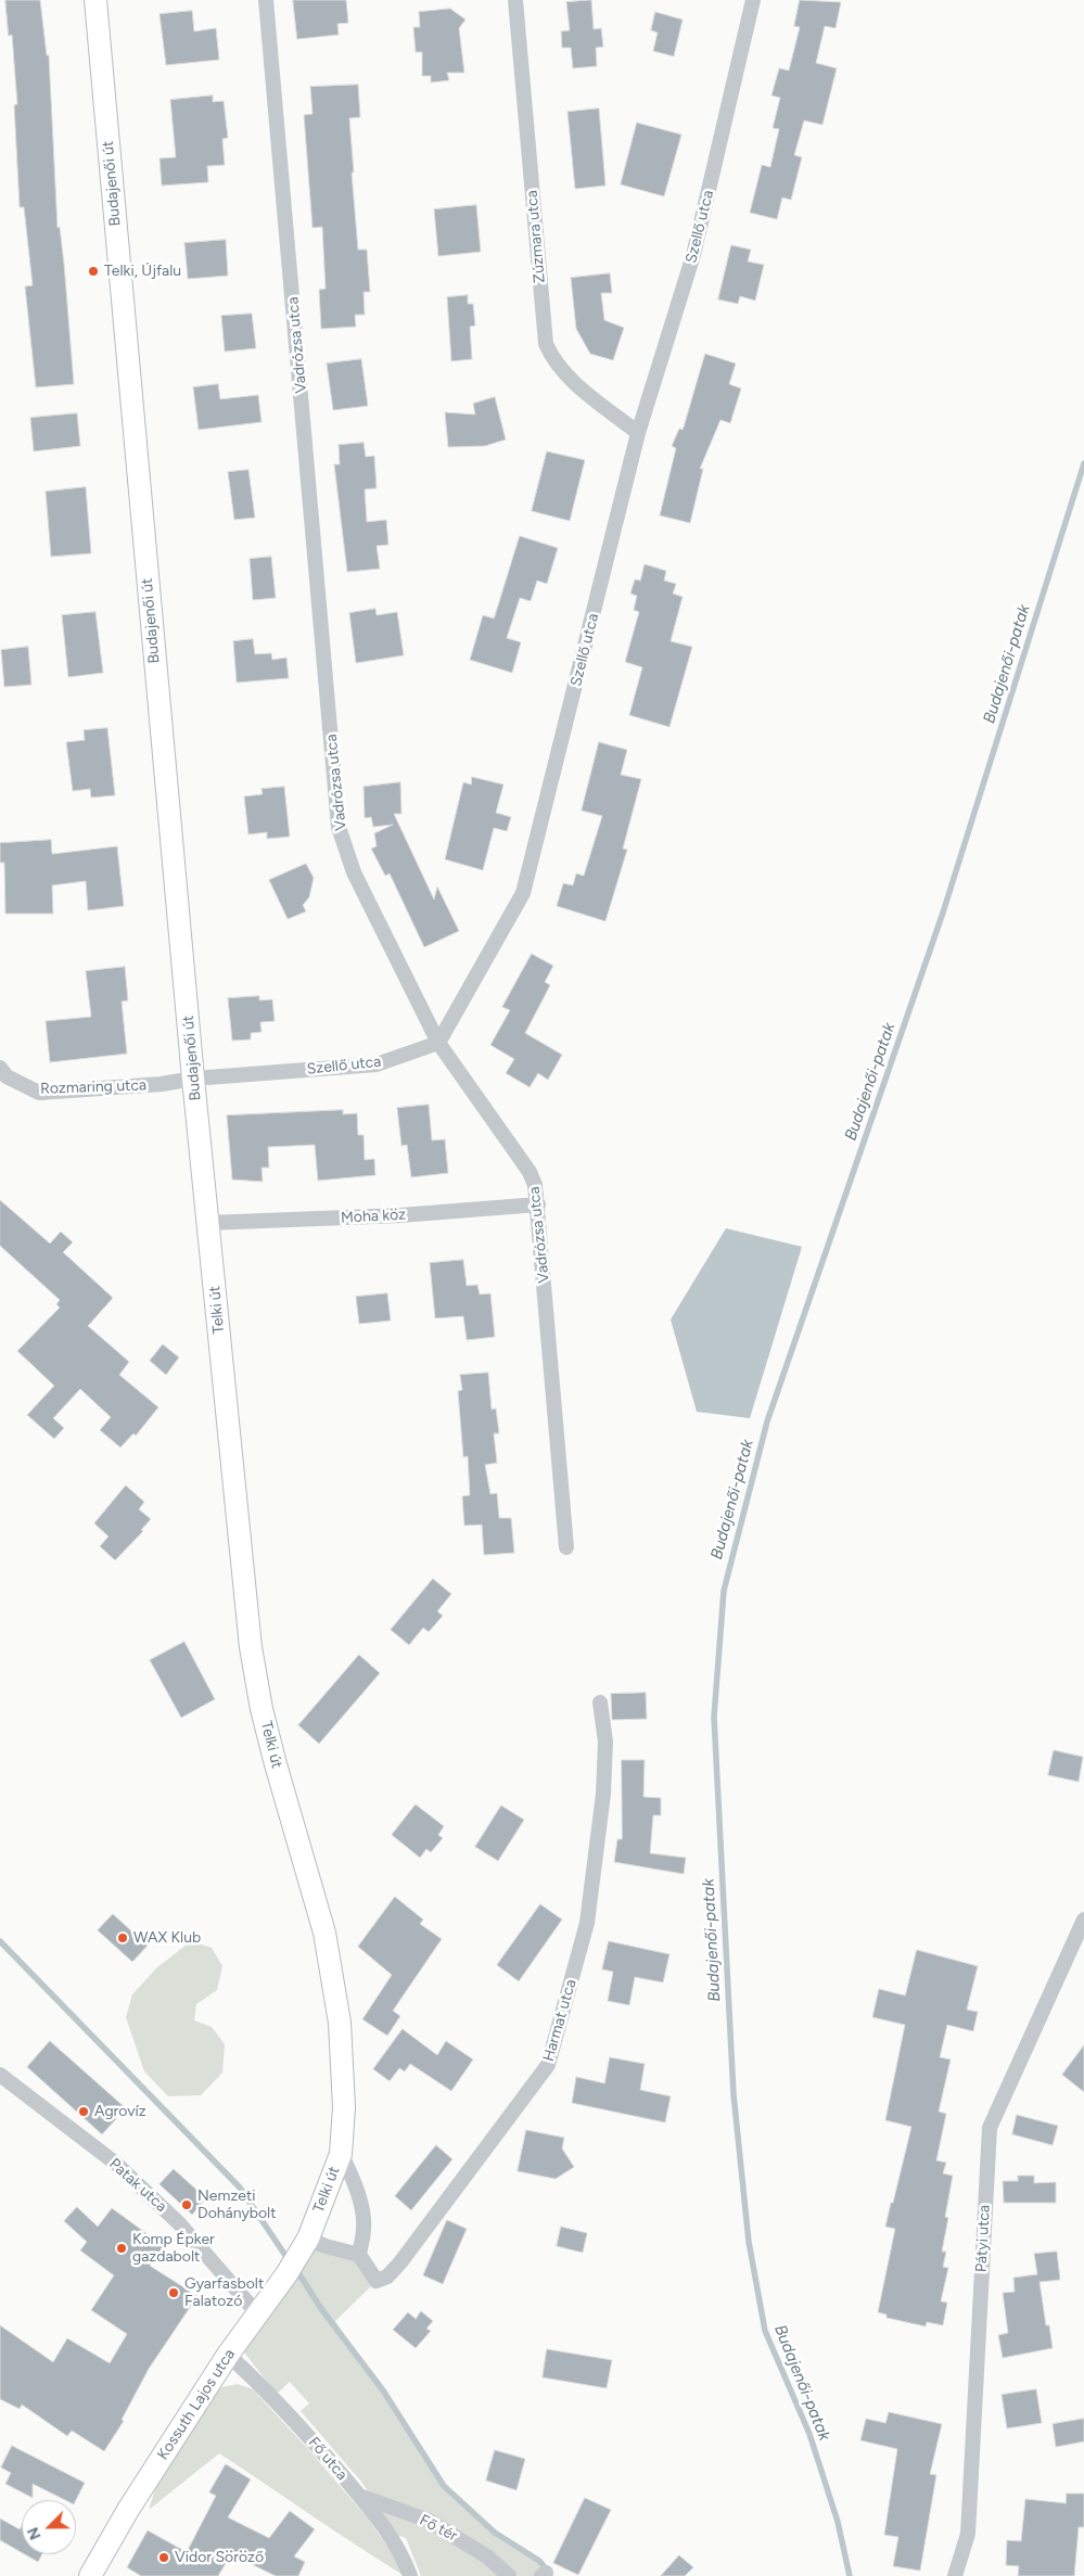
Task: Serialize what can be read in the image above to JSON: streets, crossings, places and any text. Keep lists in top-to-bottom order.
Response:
{
  "streets": {
    "main road": ["Budajenői út", "Telki út", "Kossuth Lajos utca"],
    "street": [
      "Szellő utca",
      "Zúzmara utca",
      "Vadrózsa utca",
      "Rozmaring utca",
      "Moha köz",
      "Harmat utca",
      "Patak utca",
      "Pátyi utca",
      "Fő utca",
      "Fő tér"
    ]
  },
  "crossings": [
    ["Budajenői út", "Szellő utca"],
    ["Budajenői út", "Rozmaring utca"],
    ["Budajenői út", "Moha köz"],
    ["Budajenői út", "Telki út"],
    ["Szellő utca", "Zúzmara utca"],
    ["Szellő utca", "Vadrózsa utca"],
    ["Szellő utca", "Rozmaring utca"],
    ["Vadrózsa utca", "Moha köz"],
    ["Moha köz", "Telki út"],
    ["Telki út", "Kossuth Lajos utca"],
    ["Patak utca", "Kossuth Lajos utca"],
    ["Kossuth Lajos utca", "Fő utca"],
    ["Fő utca", "Fő tér"]
  ],
  "water": ["Budajenői-patak"],
  "places": [
    "Telki, Újfalu",
    "WAX Klub",
    "Agrovíz",
    "Nemzeti Dohánybolt",
    "Komp Épker gazdabolt",
    "Gyarfasbolt Falatozó",
    "Vidor Söröző"
  ],
  "north": "bottom left"
}
